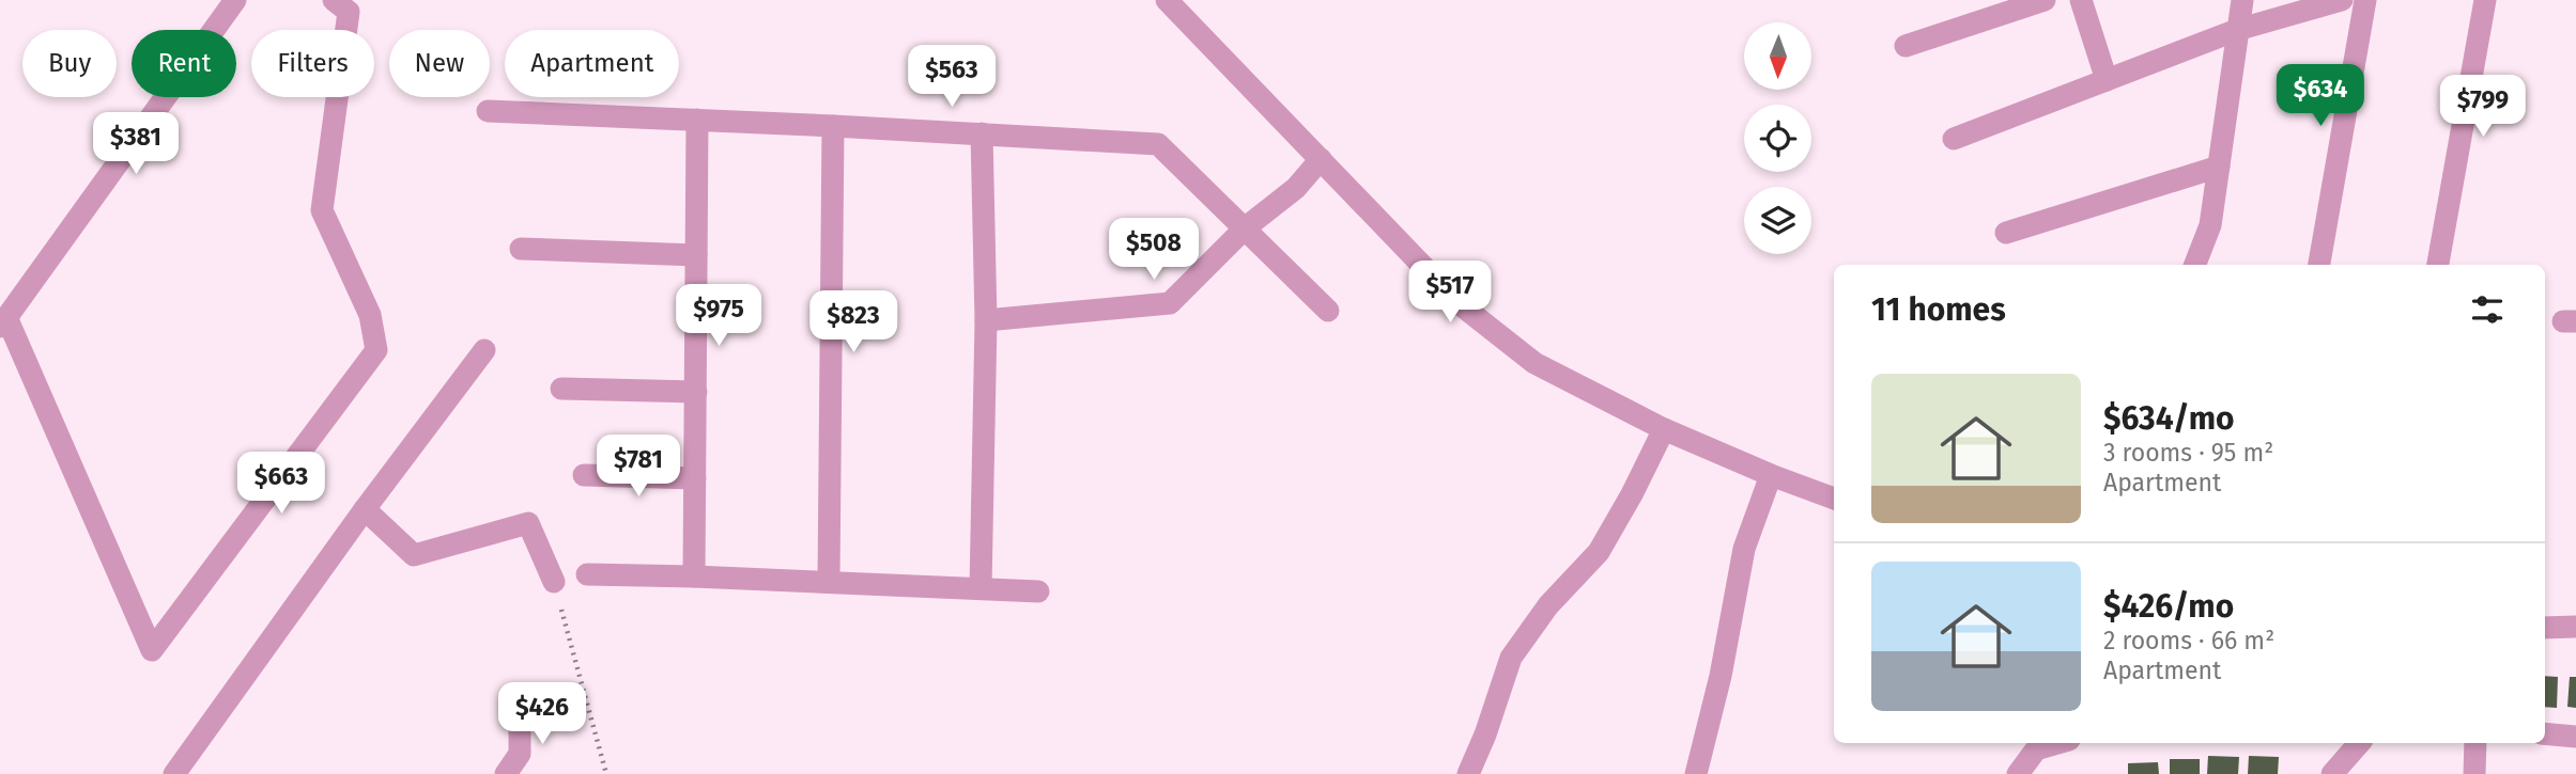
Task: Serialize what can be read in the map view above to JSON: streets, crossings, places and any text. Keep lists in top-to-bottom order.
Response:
{
  "north": "bottom",
  "page": {
    "chip": [
      "Buy",
      "Rent",
      "Filters",
      "New",
      "Apartment"
    ],
    "price": [
      "$563",
      "$634",
      "$799",
      "$381",
      "$508",
      "$517",
      "$975",
      "$823",
      "$781",
      "$663",
      "$426"
    ],
    "heading": "11 homes",
    "list": [
      {
        "name": "$634/mo",
        "note": "3 rooms · 95 m² · Apartment"
      },
      {
        "name": "$426/mo",
        "note": "2 rooms · 66 m² · Apartment"
      }
    ]
  }
}
